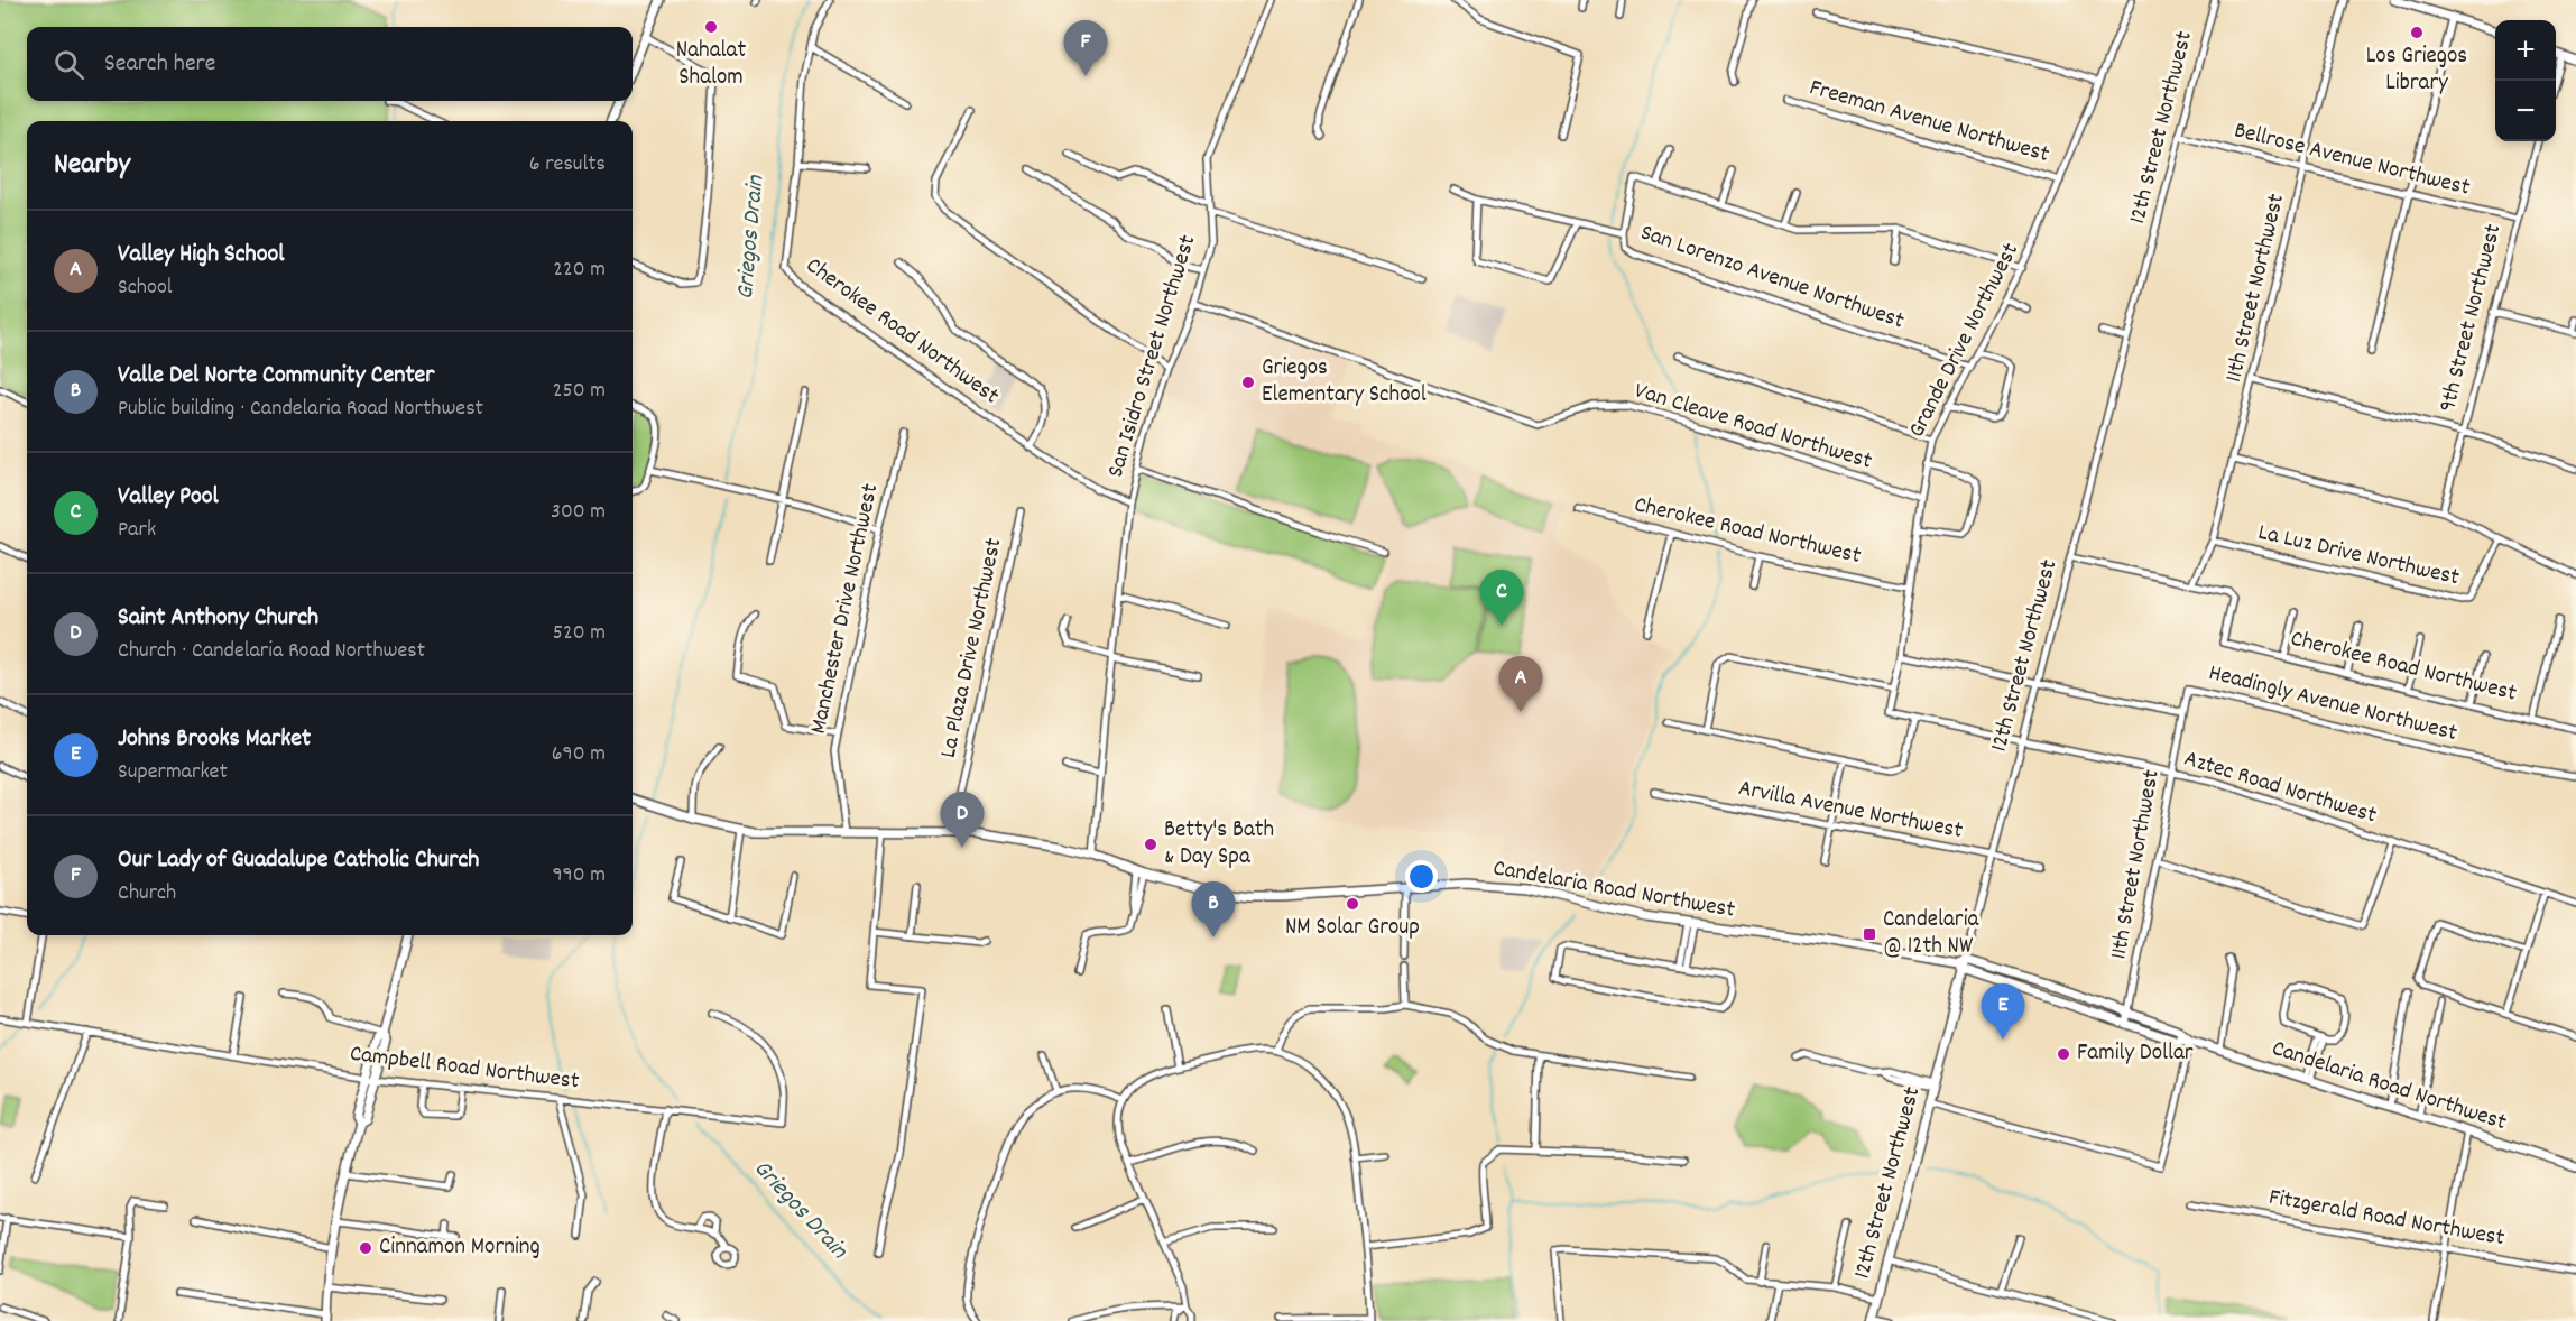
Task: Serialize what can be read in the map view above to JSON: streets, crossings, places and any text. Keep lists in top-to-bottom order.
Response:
{
  "streets": {
    "main road": ["12th Street Northwest", "Candelaria Road Northwest"],
    "street": [
      "Freeman Avenue Northwest",
      "Bellrose Avenue Northwest",
      "San Lorenzo Avenue Northwest",
      "11th Street Northwest",
      "9th Street Northwest",
      "Cherokee Road Northwest",
      "Grande Drive Northwest",
      "San Isidro Street Northwest",
      "Van Cleave Road Northwest",
      "La Luz Drive Northwest",
      "Manchester Drive Northwest",
      "La Plaza Drive Northwest",
      "Headingly Avenue Northwest",
      "Aztec Road Northwest",
      "Arvilla Avenue Northwest",
      "Campbell Road Northwest",
      "Fitzgerald Road Northwest"
    ]
  },
  "crossings": [
    ["Freeman Avenue Northwest", "Grande Drive Northwest"],
    ["12th Street Northwest", "Bellrose Avenue Northwest"],
    ["12th Street Northwest", "Headingly Avenue Northwest"],
    ["12th Street Northwest", "Aztec Road Northwest"],
    ["12th Street Northwest", "Arvilla Avenue Northwest"],
    ["12th Street Northwest", "Candelaria Road Northwest"],
    ["Bellrose Avenue Northwest", "11th Street Northwest"],
    ["Bellrose Avenue Northwest", "9th Street Northwest"],
    ["San Lorenzo Avenue Northwest", "Grande Drive Northwest"],
    ["11th Street Northwest", "Cherokee Road Northwest"],
    ["11th Street Northwest", "La Luz Drive Northwest"],
    ["11th Street Northwest", "Headingly Avenue Northwest"],
    ["11th Street Northwest", "Aztec Road Northwest"],
    ["11th Street Northwest", "Candelaria Road Northwest"],
    ["Cherokee Road Northwest", "Grande Drive Northwest"],
    ["Cherokee Road Northwest", "San Isidro Street Northwest"],
    ["Grande Drive Northwest", "Van Cleave Road Northwest"],
    ["Grande Drive Northwest", "Headingly Avenue Northwest"],
    ["Grande Drive Northwest", "Aztec Road Northwest"],
    ["San Isidro Street Northwest", "Van Cleave Road Northwest"],
    ["San Isidro Street Northwest", "Candelaria Road Northwest"],
    ["Manchester Drive Northwest", "Candelaria Road Northwest"],
    ["La Plaza Drive Northwest", "Candelaria Road Northwest"]
  ],
  "water": ["Griegos Drain"],
  "places": {
    "other": [
      "Nahalat Shalom",
      "Los Griegos Library",
      "Griegos Elementary School",
      "Betty's Bath & Day Spa",
      "NM Solar Group",
      "Family Dollar",
      "Cinnamon Morning"
    ],
    "transit": ["Candelaria @ 12th NW"]
  },
  "page": {
    "map_buttons": ["+", "−"],
    "pins": [
      "F",
      "C",
      "A",
      "D",
      "B",
      "E"
    ],
    "search": "Search here",
    "heading": ["Nearby", "6 results"],
    "list": [
      {
        "mark": "A",
        "name": "Valley High School",
        "note": "School",
        "value": "220 m"
      },
      {
        "mark": "B",
        "name": "Valle Del Norte Community Center",
        "note": "Public building · Candelaria Road Northwest",
        "value": "250 m"
      },
      {
        "mark": "C",
        "name": "Valley Pool",
        "note": "Park",
        "value": "300 m"
      },
      {
        "mark": "D",
        "name": "Saint Anthony Church",
        "note": "Church · Candelaria Road Northwest",
        "value": "520 m"
      },
      {
        "mark": "E",
        "name": "Johns Brooks Market",
        "note": "Supermarket",
        "value": "690 m"
      },
      {
        "mark": "F",
        "name": "Our Lady of Guadalupe Catholic Church",
        "note": "Church",
        "value": "990 m"
      }
    ]
  }
}
